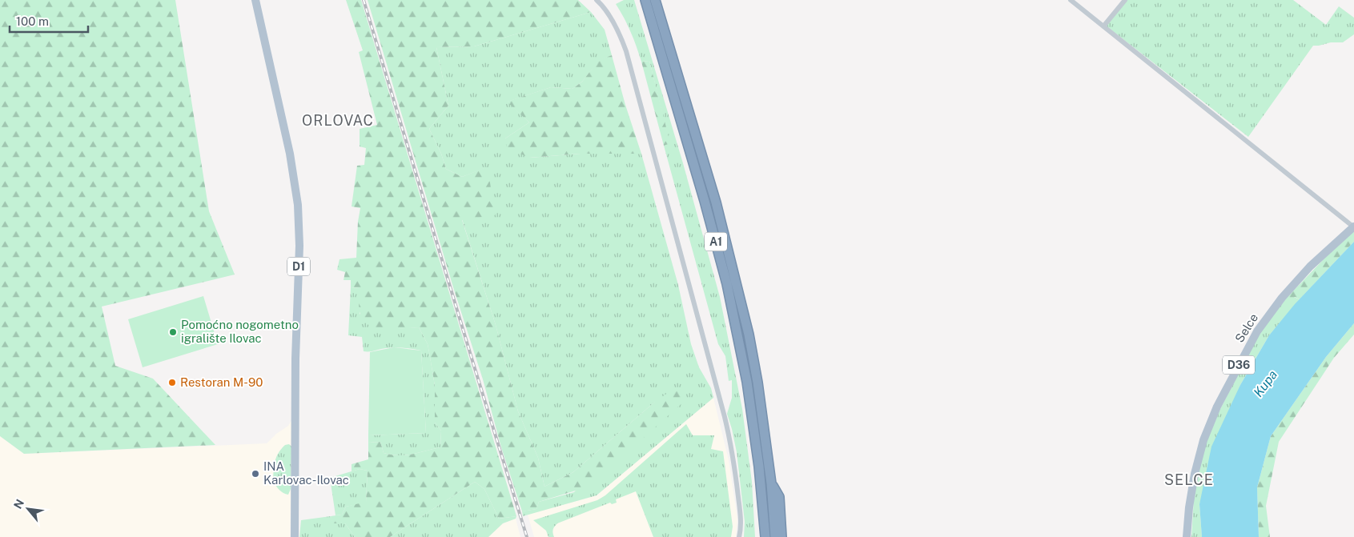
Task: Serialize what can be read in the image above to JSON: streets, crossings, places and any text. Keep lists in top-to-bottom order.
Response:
{
  "streets": {
    "highway": ["A1"],
    "main road": ["D1", "Selce", "D36"]
  },
  "districts": ["ORLOVAC", "SELCE"],
  "water": ["Kupa"],
  "places": ["Pomoćno nogometno igralište Ilovac", "Restoran M-90", "INA Karlovac-Ilovac"],
  "scale_bar": "100 m",
  "north": "top left"
}
